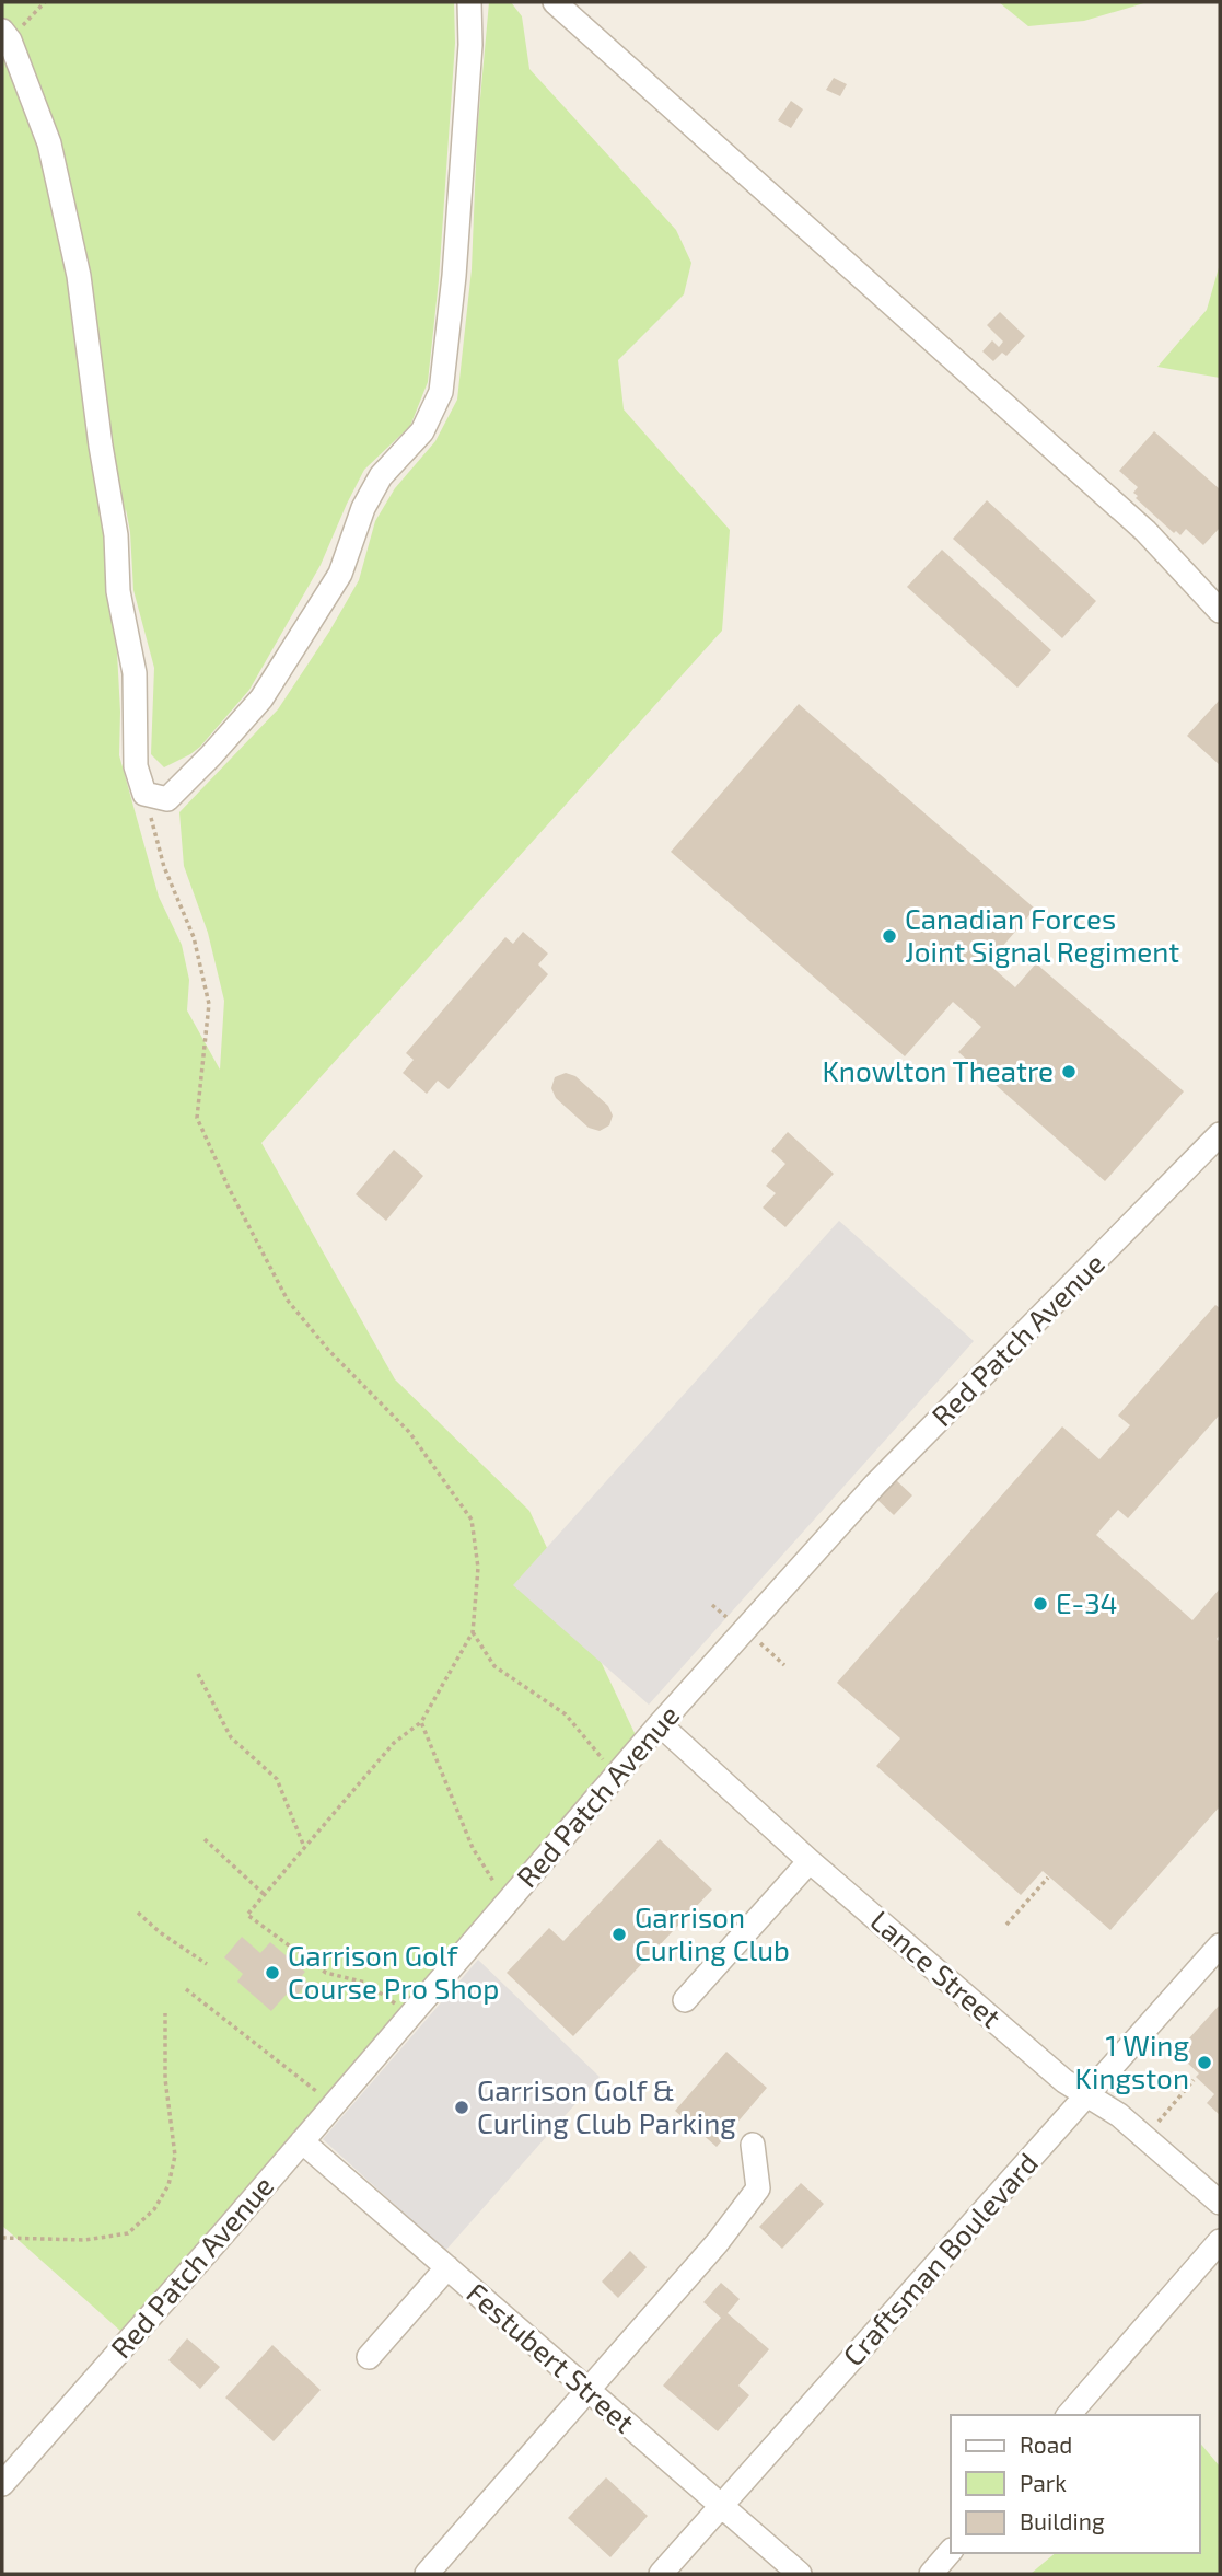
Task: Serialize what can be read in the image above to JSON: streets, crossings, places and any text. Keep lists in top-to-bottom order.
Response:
{
  "streets": {
    "street": [
      "Red Patch Avenue",
      "Lance Street",
      "Craftsman Boulevard",
      "Festubert Street"
    ]
  },
  "crossings": [
    ["Red Patch Avenue", "Lance Street"],
    ["Red Patch Avenue", "Festubert Street"],
    ["Lance Street", "Craftsman Boulevard"],
    ["Craftsman Boulevard", "Festubert Street"]
  ],
  "places": [
    "Canadian Forces Joint Signal Regiment",
    "Knowlton Theatre",
    "E-34",
    "Garrison Curling Club",
    "Garrison Golf Course Pro Shop",
    "1 Wing Kingston",
    "Garrison Golf & Curling Club Parking"
  ],
  "legend": ["Road", "Park", "Building"]
}
